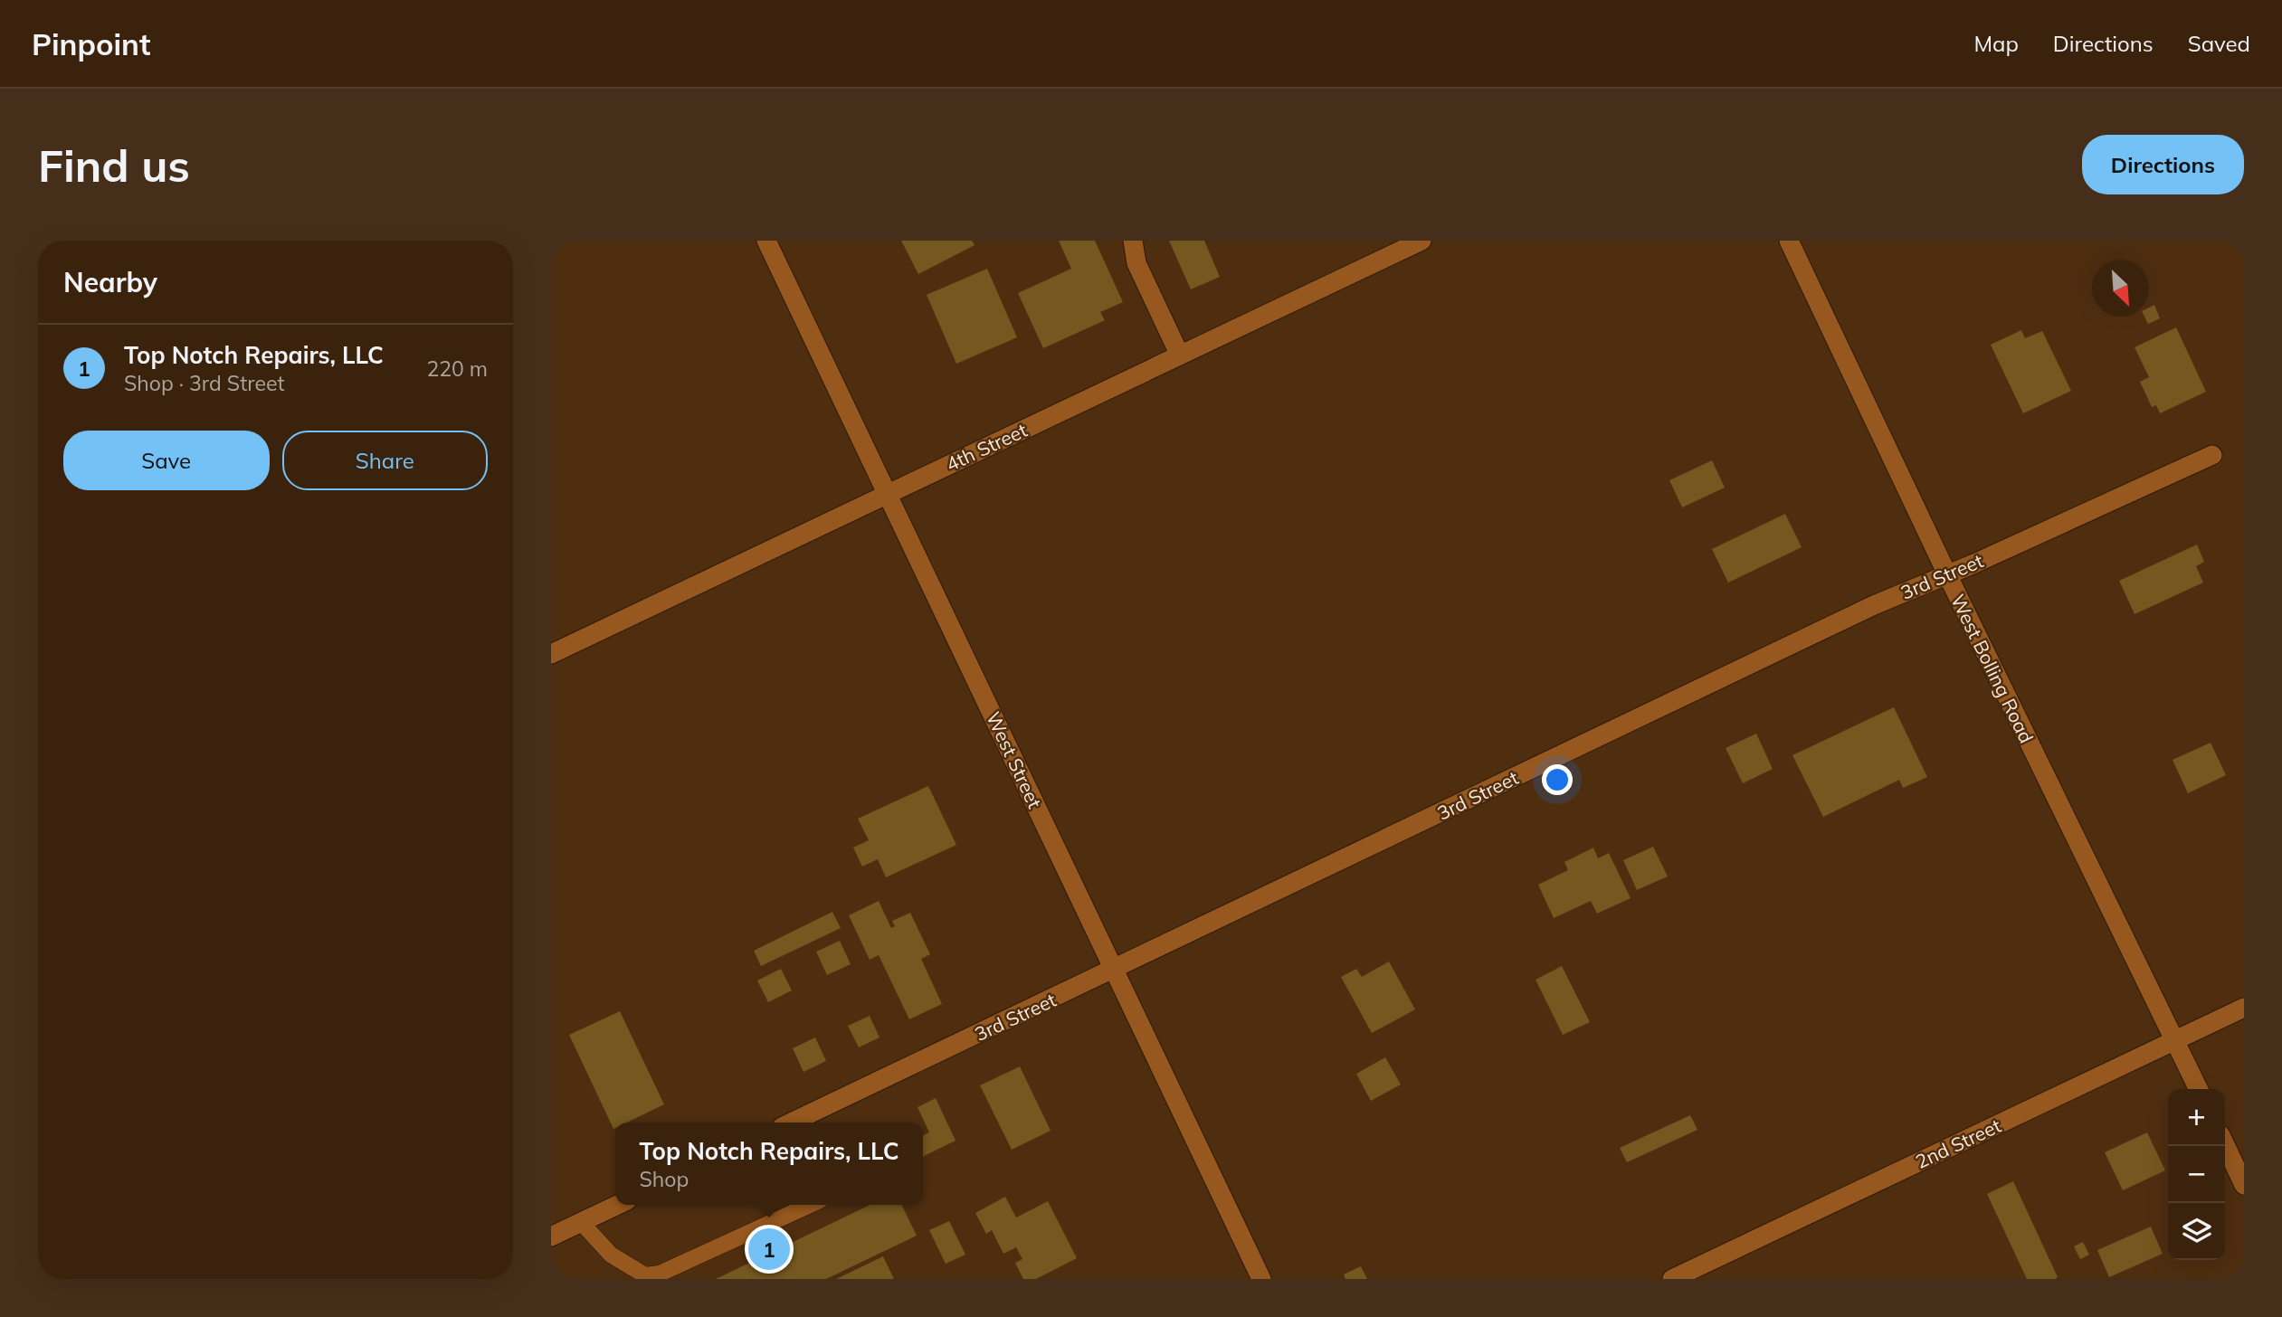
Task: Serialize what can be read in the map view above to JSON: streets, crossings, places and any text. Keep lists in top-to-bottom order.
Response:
{
  "streets": {
    "street": [
      "4th Street",
      "3rd Street",
      "West Bolling Road",
      "West Street",
      "2nd Street"
    ]
  },
  "crossings": [
    ["4th Street", "West Street"],
    ["3rd Street", "West Bolling Road"],
    ["3rd Street", "West Street"],
    ["West Bolling Road", "2nd Street"]
  ],
  "north": "bottom right",
  "page": {
    "header": "Pinpoint",
    "nav": ["Map", "Directions", "Saved"],
    "buttons": [
      "Directions",
      ["Save", "Share"]
    ],
    "title": "Find us",
    "heading": "Nearby",
    "list": [
      {
        "mark": "1",
        "name": "Top Notch Repairs, LLC",
        "note": "Shop · 3rd Street",
        "value": "220 m"
      }
    ],
    "map_buttons": ["+", "−"],
    "popup": ["Top Notch Repairs, LLC", "Shop"],
    "pins": "1"
  }
}
